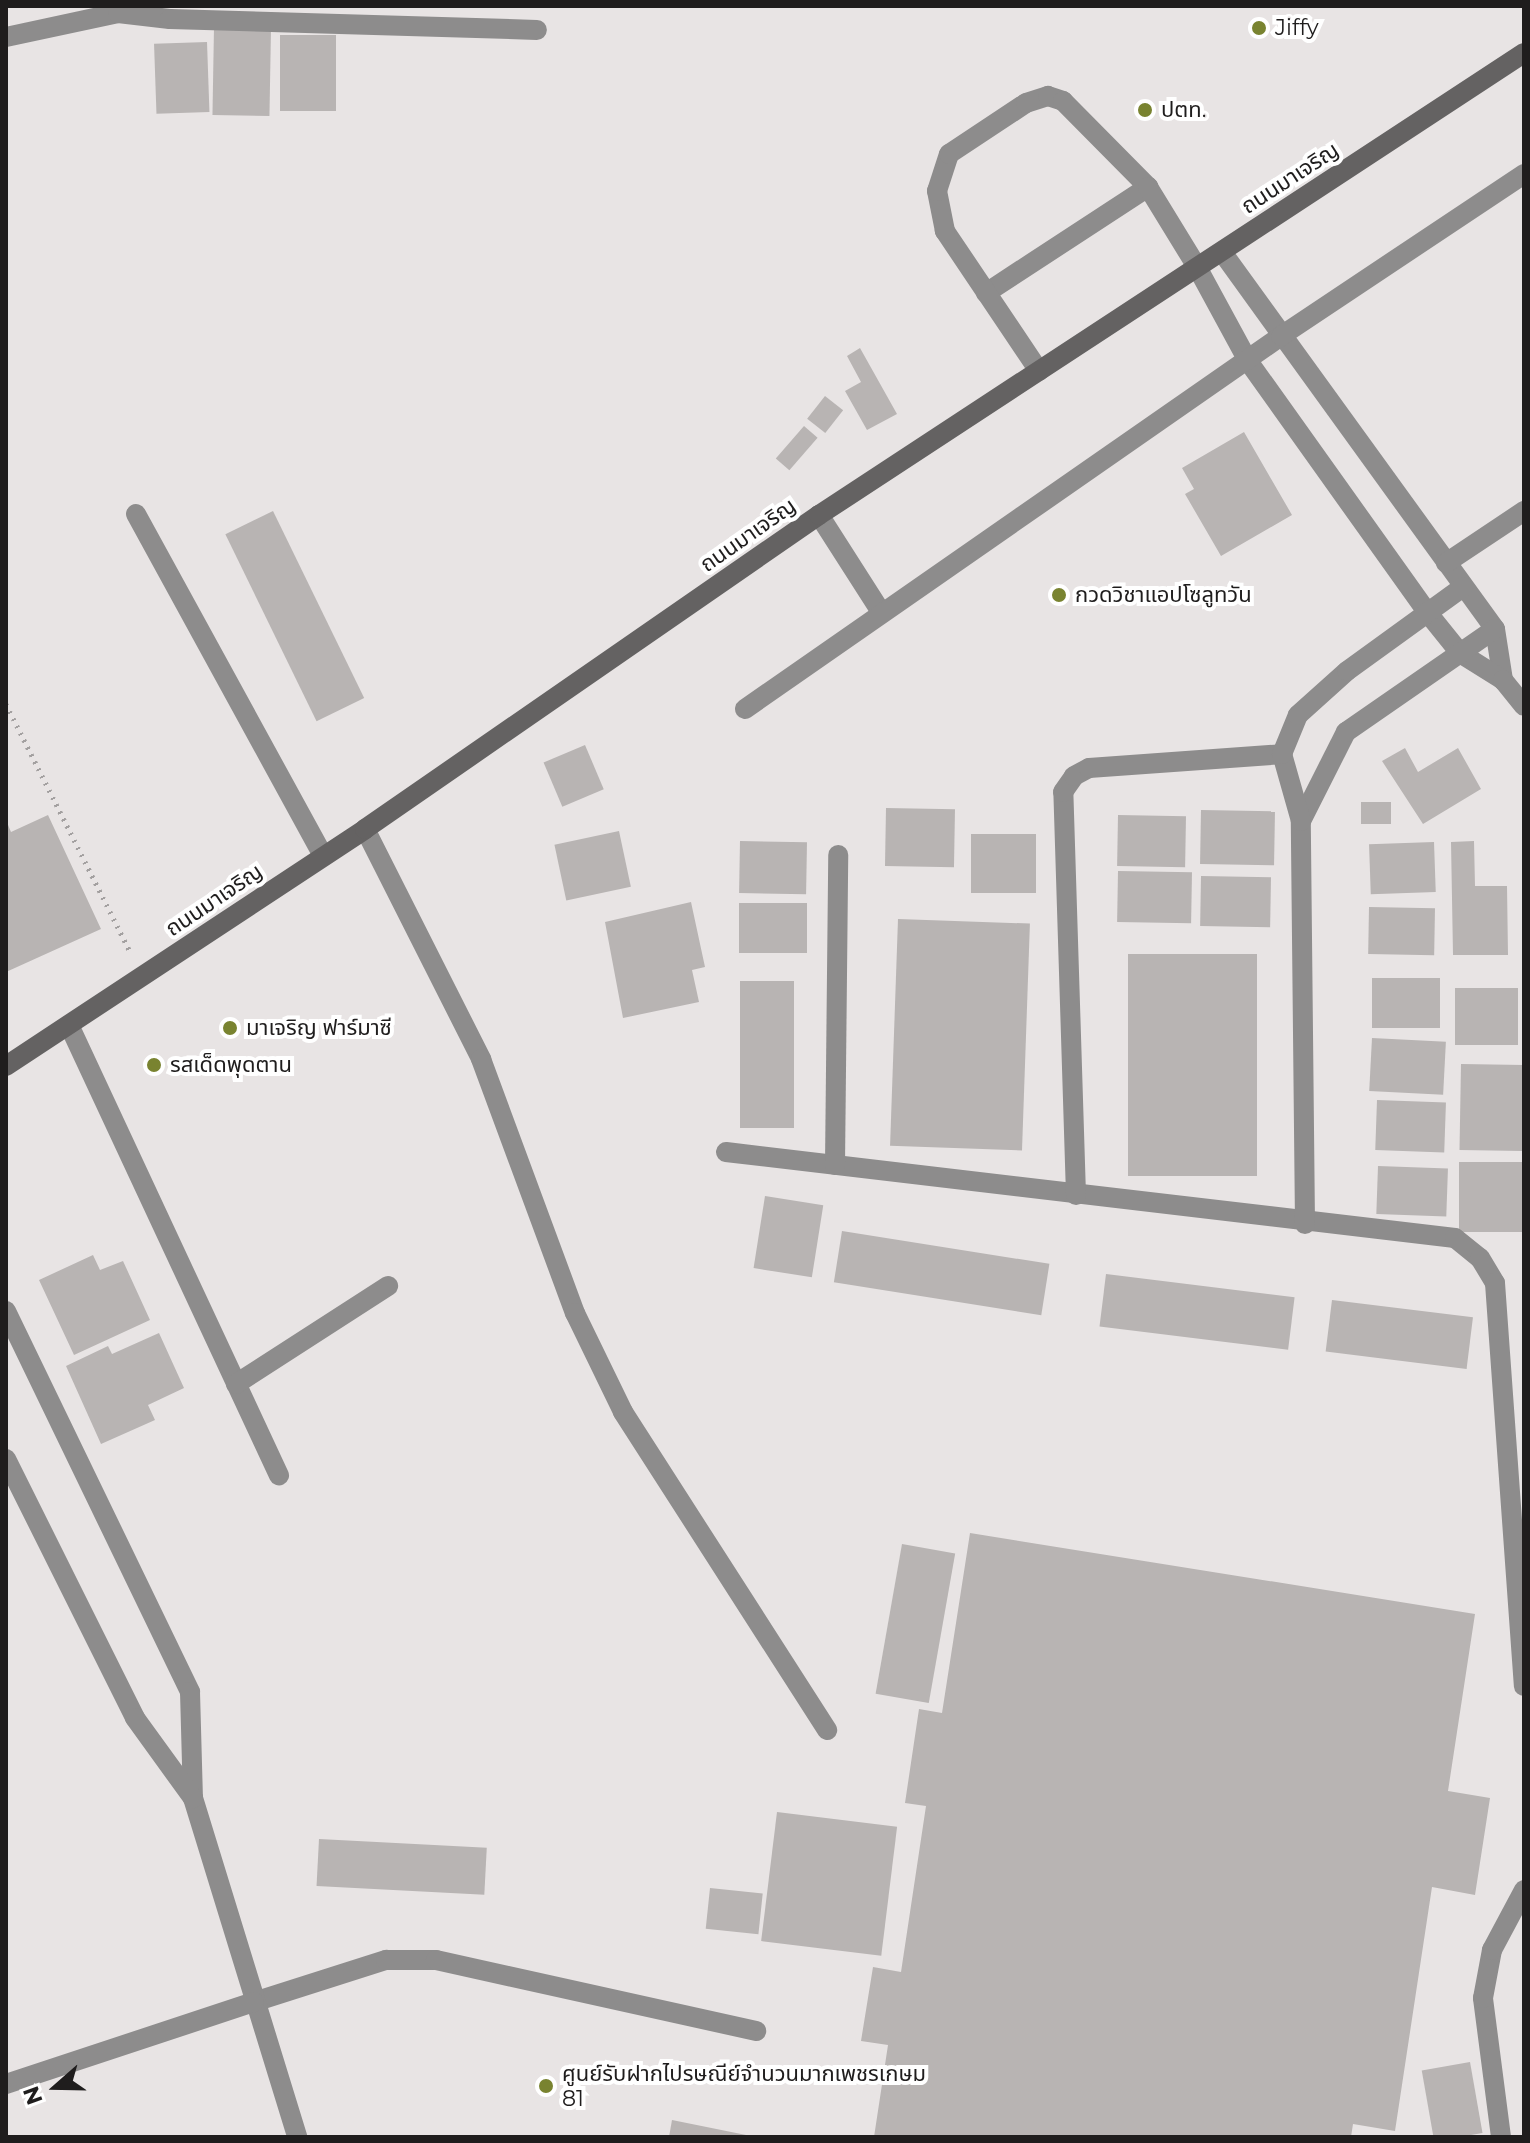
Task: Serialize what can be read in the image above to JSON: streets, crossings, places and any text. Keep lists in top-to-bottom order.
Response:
{
  "streets": {
    "main road": ["ถนนมาเจริญ"]
  },
  "places": [
    "Jiffy",
    "ปตท.",
    "กวดวิชาแอปโซลูทวัน",
    "มาเจริญ ฟาร์มาซี",
    "รสเด็ดพุดตาน",
    "ศูนย์รับฝากไปรษณีย์จำนวนมากเพชรเกษม 81"
  ],
  "north": "left"
}
